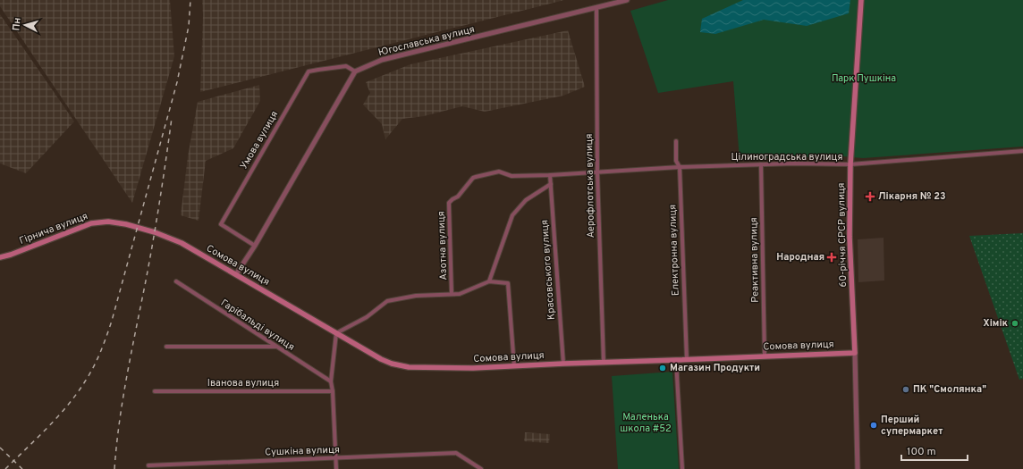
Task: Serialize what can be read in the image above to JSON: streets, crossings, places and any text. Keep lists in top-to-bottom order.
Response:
{
  "streets": {
    "main road": ["Гірнича вулиця", "60-річчя СРСР вулиця", "Сомова вулиця"],
    "street": [
      "Югославська вулиця",
      "Умова вулиця",
      "Цілиноградська вулиця",
      "Аерофлотська вулиця",
      "Азотна вулиця",
      "Електронна вулиця",
      "Реактивна вулиця",
      "Красовського вулиця",
      "Гарібальді вулиця",
      "Іванова вулиця",
      "Сушкіна вулиця"
    ]
  },
  "crossings": [
    ["Югославська вулиця", "Умова вулиця"],
    ["Югославська вулиця", "Аерофлотська вулиця"],
    ["Цілиноградська вулиця", "Аерофлотська вулиця"],
    ["Цілиноградська вулиця", "60-річчя СРСР вулиця"],
    ["Цілиноградська вулиця", "Азотна вулиця"],
    ["Цілиноградська вулиця", "Електронна вулиця"],
    ["Цілиноградська вулиця", "Реактивна вулиця"],
    ["Цілиноградська вулиця", "Красовського вулиця"],
    ["Аерофлотська вулиця", "Сомова вулиця"],
    ["Гірнича вулиця", "Сомова вулиця"],
    ["60-річчя СРСР вулиця", "Сомова вулиця"],
    ["Азотна вулиця", "Сомова вулиця"],
    ["Азотна вулиця", "Красовського вулиця"],
    ["Електронна вулиця", "Сомова вулиця"],
    ["Реактивна вулиця", "Сомова вулиця"],
    ["Сомова вулиця", "Красовського вулиця"]
  ],
  "parks": ["Парк Пушкіна", "Маленька школа #52"],
  "places": {
    "health": ["Лікарня № 23", "Народная"],
    "other": [
      "Хiмік",
      "Магазин Продукти",
      "ПК \"Смолянка\"",
      "Перший супермаркет"
    ]
  },
  "scale_bar": "100 m",
  "north": "left"
}
